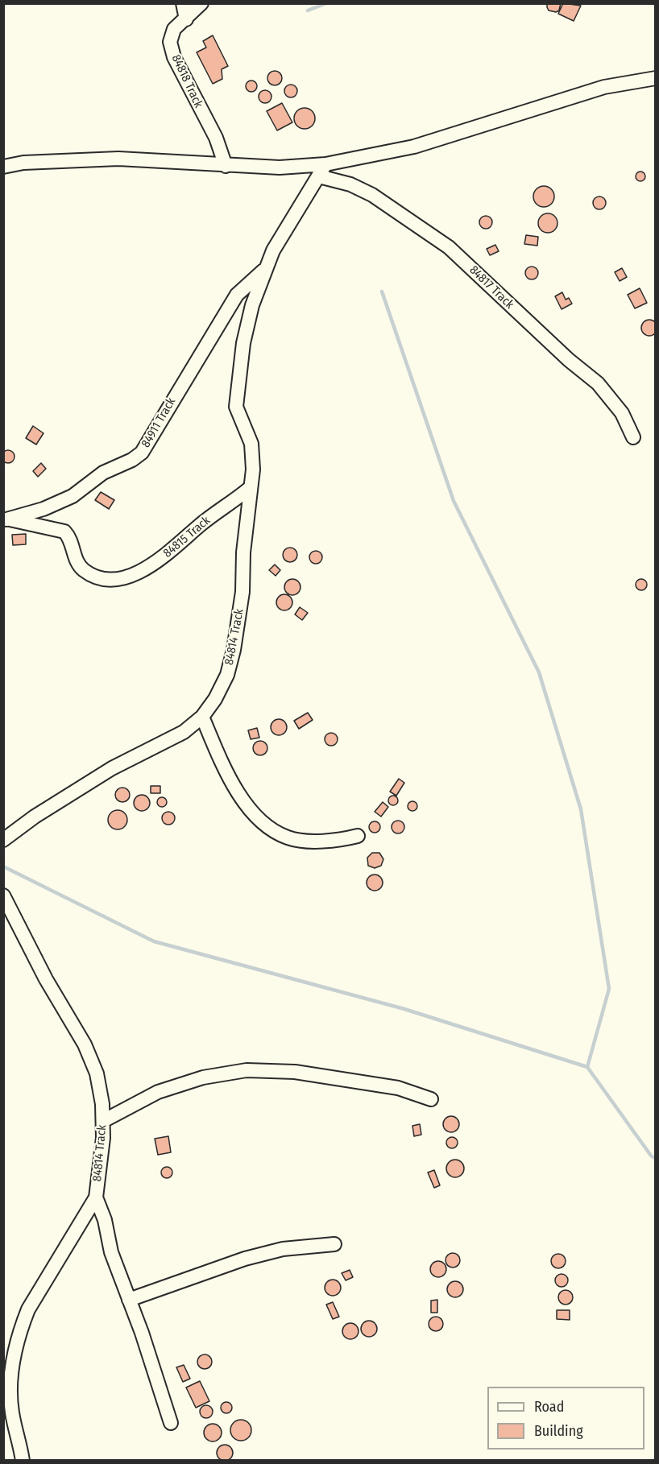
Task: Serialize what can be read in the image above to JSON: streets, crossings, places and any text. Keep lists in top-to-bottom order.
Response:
{
  "streets": {
    "street": [
      "84818 Track",
      "84817 Track",
      "84911 Track",
      "84815 Track",
      "84814 Track"
    ]
  },
  "crossings": [
    ["84911 Track", "84815 Track"],
    ["84911 Track", "84814 Track"],
    ["84815 Track", "84814 Track"]
  ],
  "legend": ["Road", "Building"]
}
